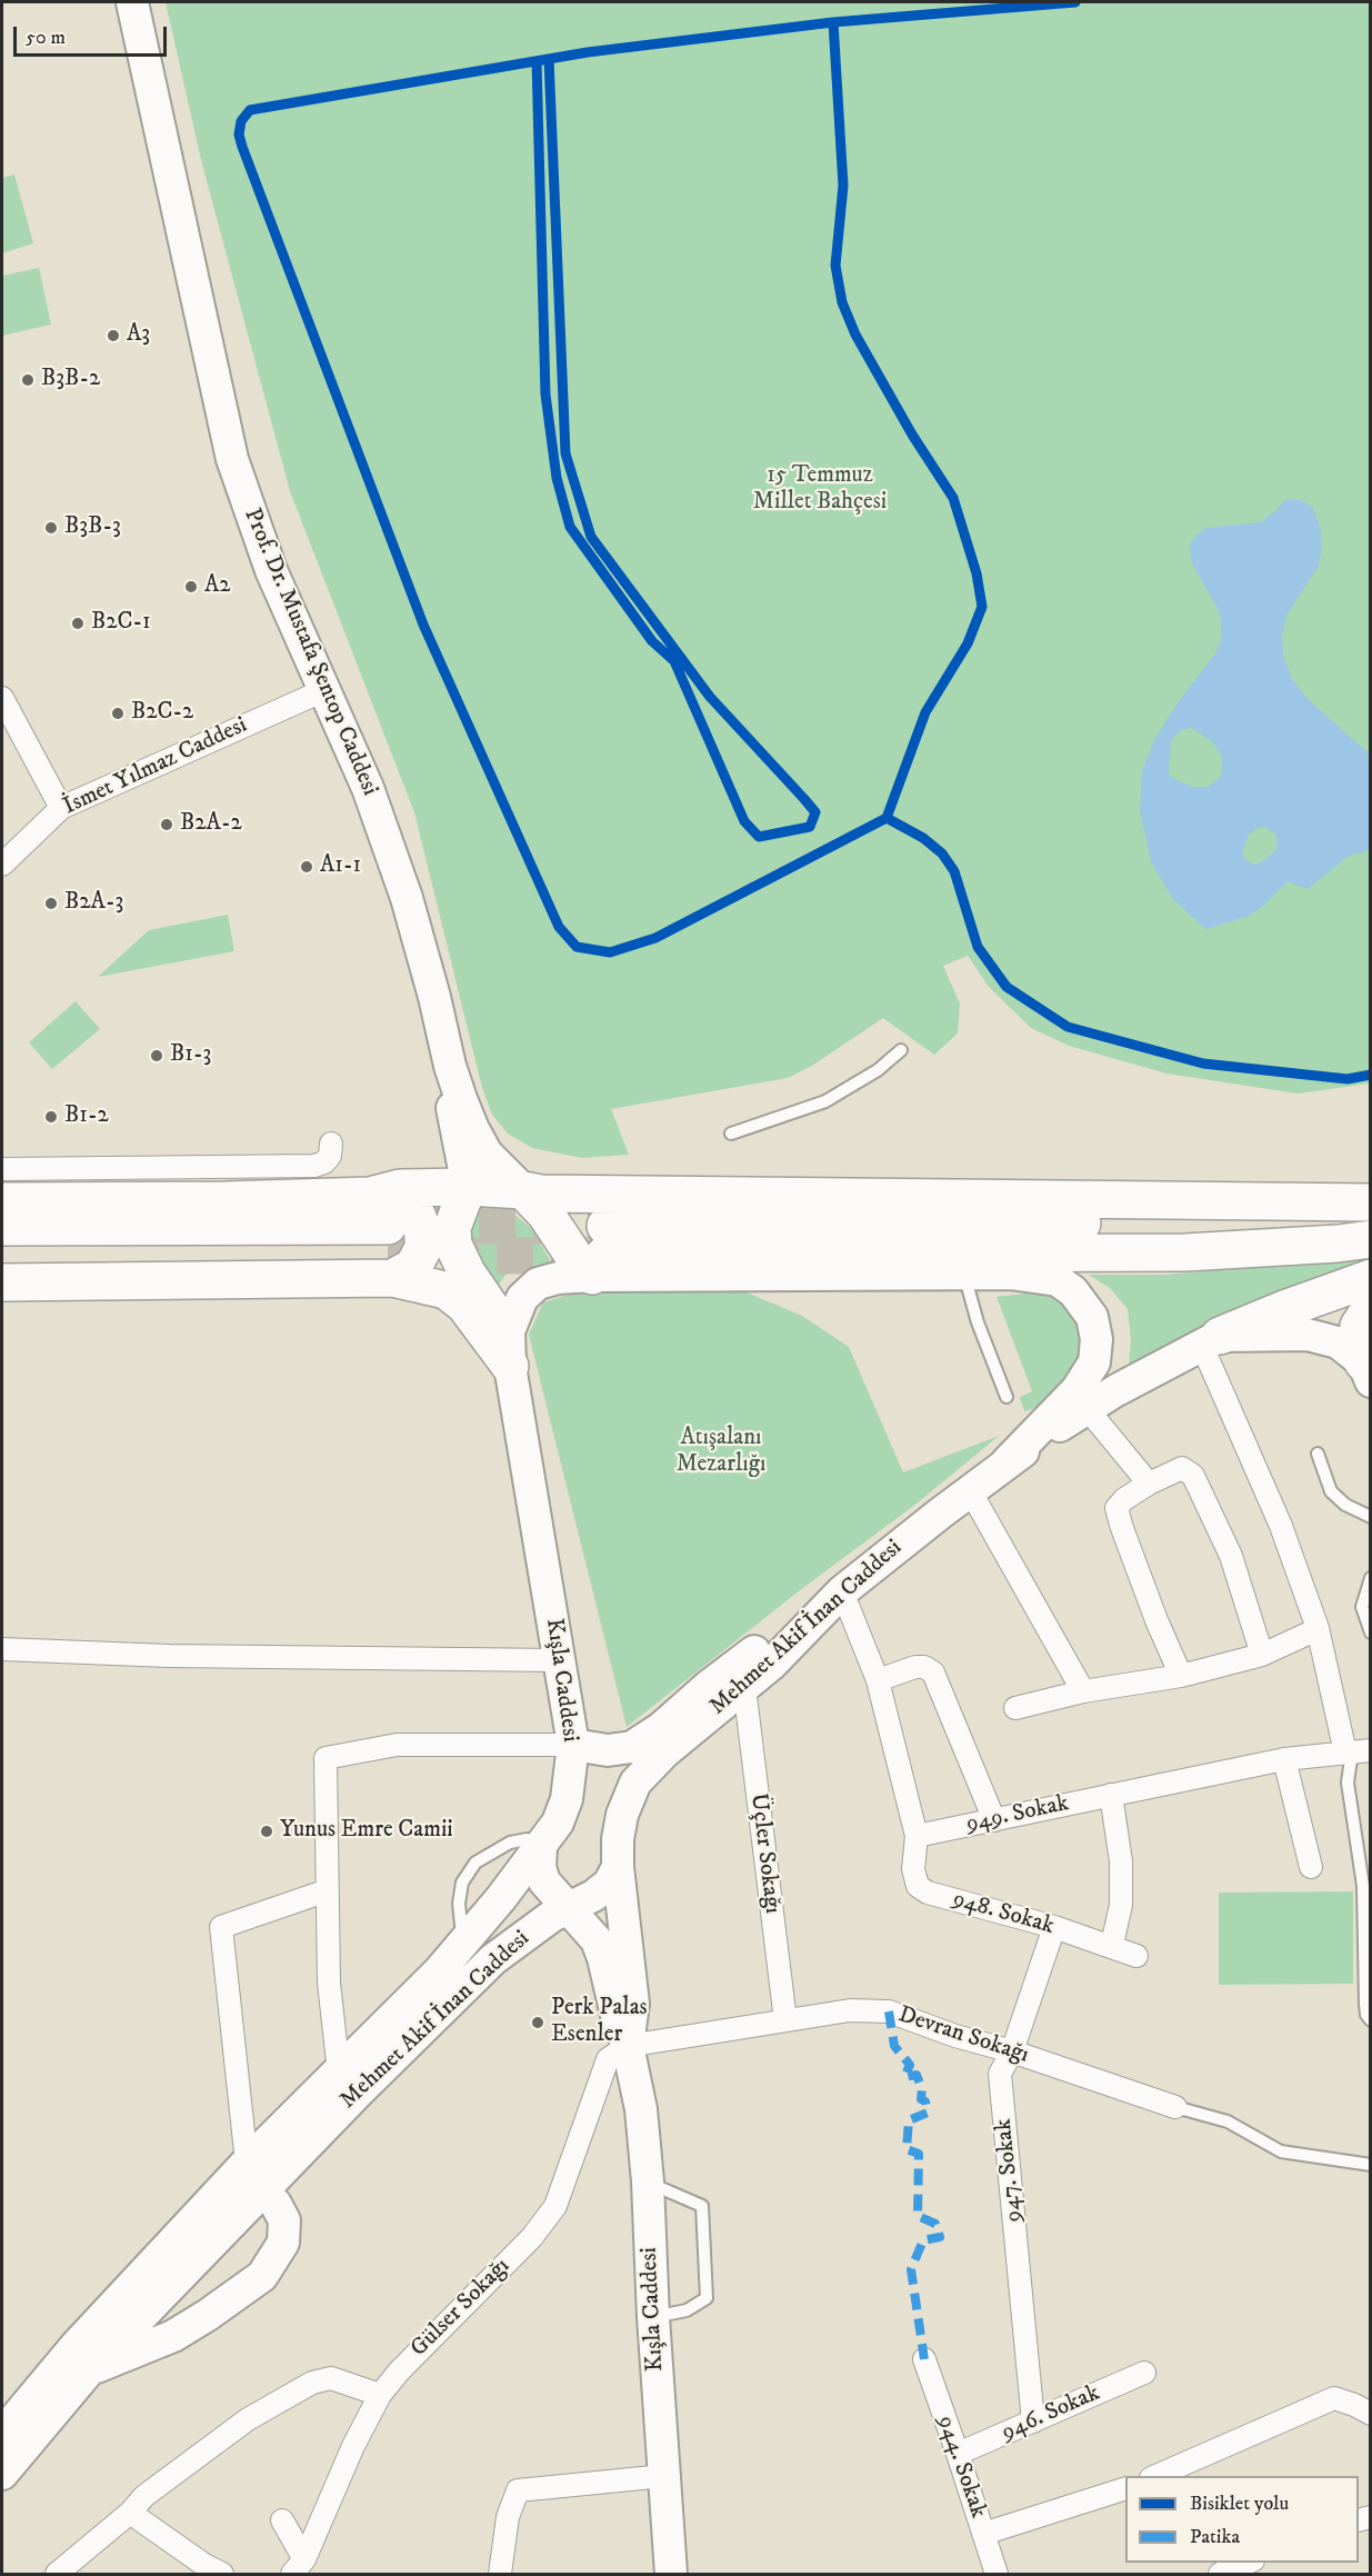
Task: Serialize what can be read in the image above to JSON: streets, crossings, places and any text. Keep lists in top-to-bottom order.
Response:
{
  "streets": {
    "main road": ["Prof. Dr. Mustafa Şentop Caddesi", "Mehmet Akif İnan Caddesi", "Kışla Caddesi"],
    "street": [
      "İsmet Yılmaz Caddesi",
      "949. Sokak",
      "Üçler Sokağı",
      "948. Sokak",
      "Devran Sokağı",
      "947. Sokak",
      "Gülser Sokağı",
      "946. Sokak",
      "944. Sokak"
    ]
  },
  "crossings": [
    ["Prof. Dr. Mustafa Şentop Caddesi", "İsmet Yılmaz Caddesi"],
    ["Mehmet Akif İnan Caddesi", "Kışla Caddesi"],
    ["Mehmet Akif İnan Caddesi", "Üçler Sokağı"],
    ["Kışla Caddesi", "Devran Sokağı"],
    ["Kışla Caddesi", "Gülser Sokağı"],
    ["949. Sokak", "948. Sokak"],
    ["Üçler Sokağı", "Devran Sokağı"],
    ["948. Sokak", "947. Sokak"],
    ["Devran Sokağı", "947. Sokak"],
    ["Devran Sokağı", "Gülser Sokağı"],
    ["947. Sokak", "946. Sokak"],
    ["946. Sokak", "944. Sokak"]
  ],
  "parks": ["15 Temmuz Millet Bahçesi", "Atışalanı Mezarlığı"],
  "places": [
    "A3",
    "B3B-2",
    "B3B-3",
    "A2",
    "B2C-1",
    "B2C-2",
    "B2A-2",
    "A1-1",
    "B2A-3",
    "B1-3",
    "B1-2",
    "Yunus Emre Camii",
    "Perk Palas Esenler"
  ],
  "legend": ["Bisiklet yolu", "Patika"],
  "scale_bar": "50 m"
}
